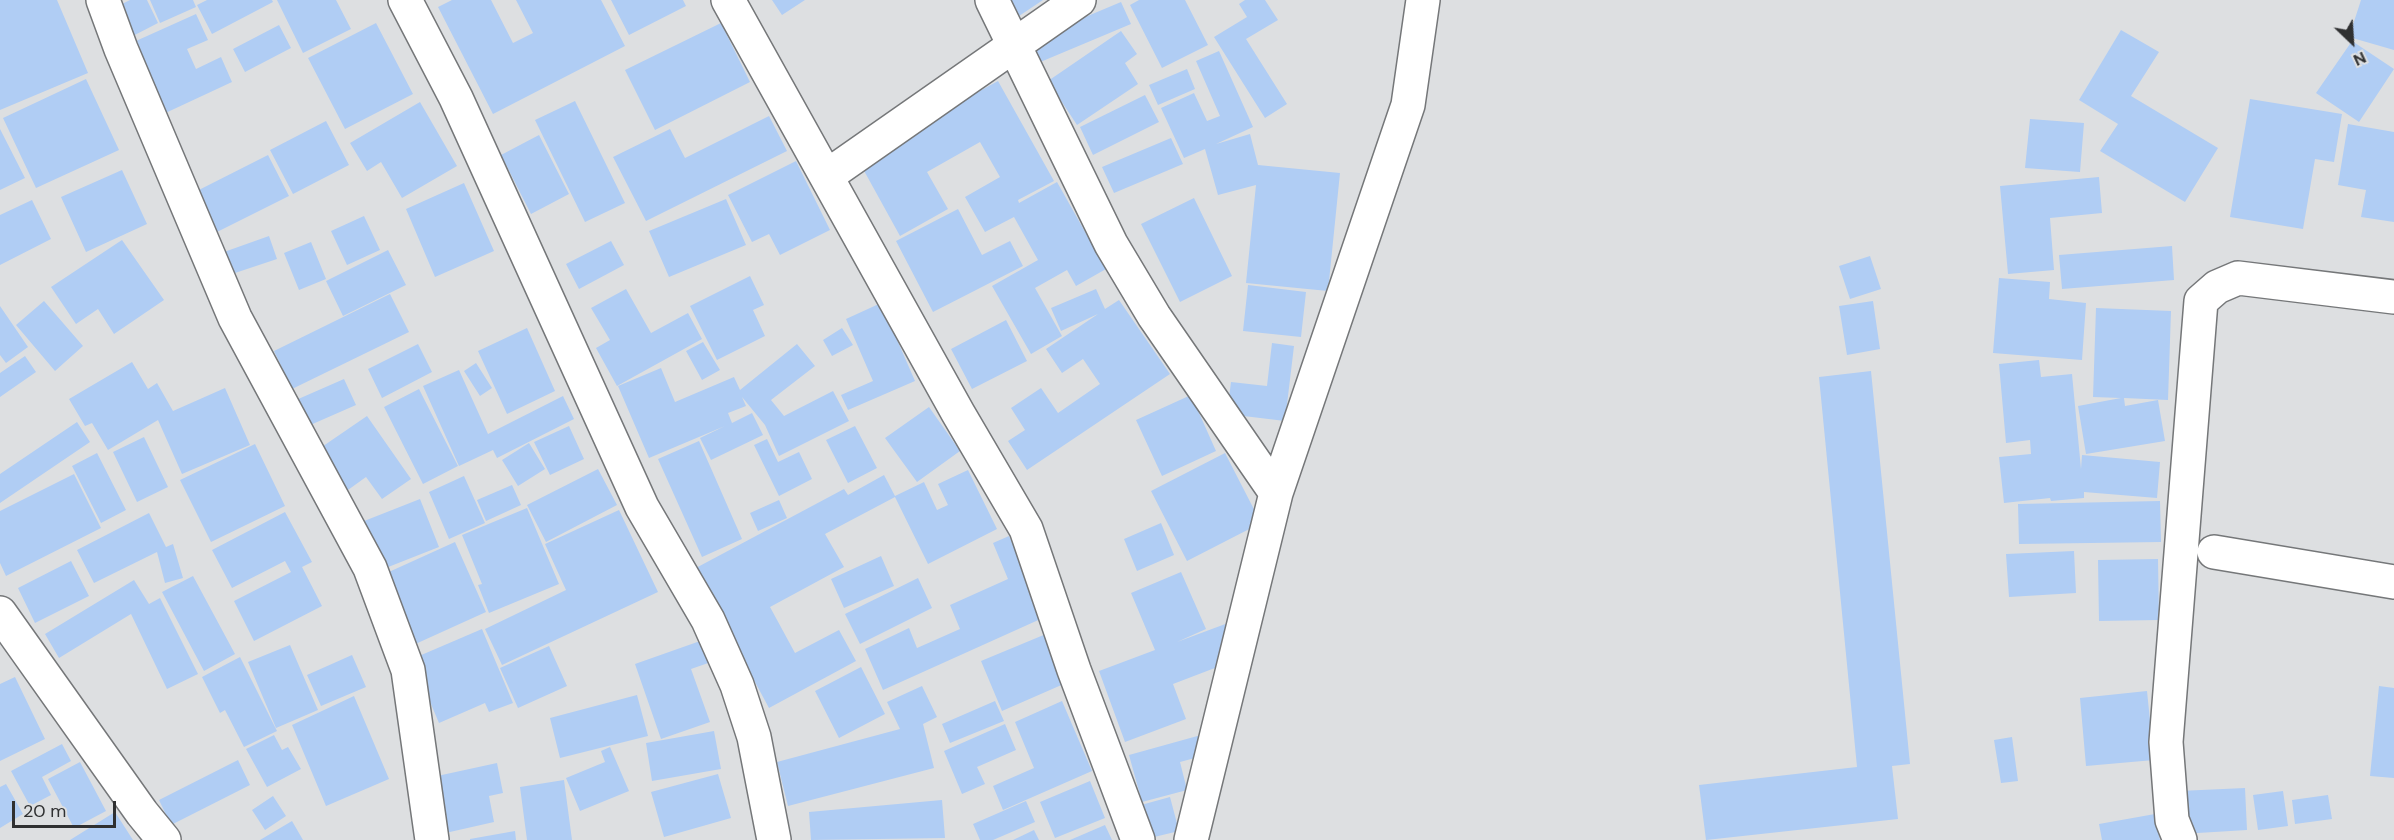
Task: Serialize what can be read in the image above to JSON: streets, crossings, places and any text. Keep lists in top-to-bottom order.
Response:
{
  "scale_bar": "20 m",
  "north": "bottom right"
}
